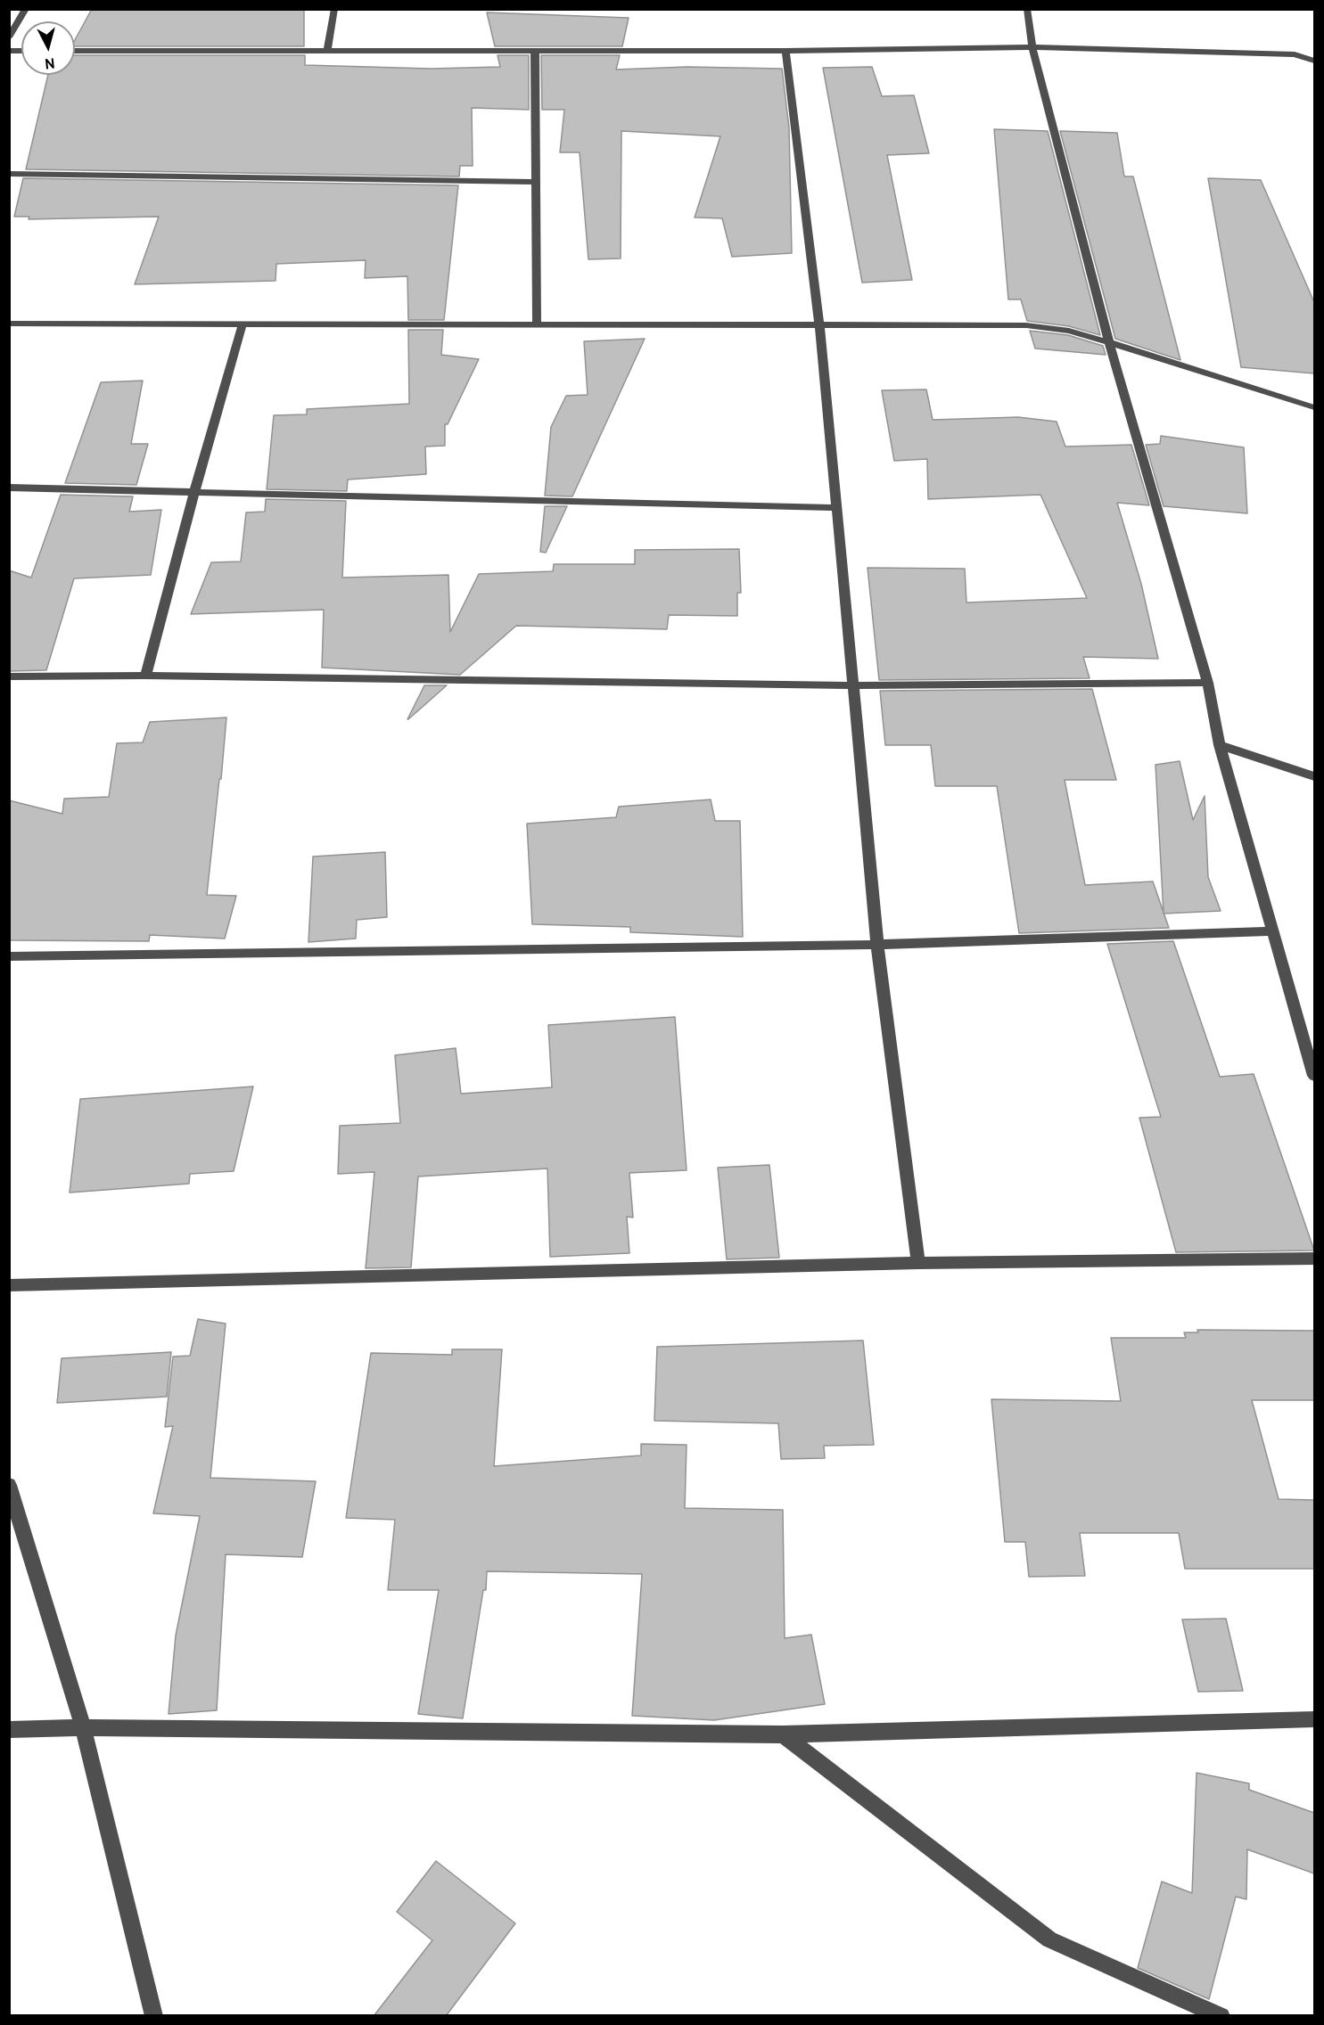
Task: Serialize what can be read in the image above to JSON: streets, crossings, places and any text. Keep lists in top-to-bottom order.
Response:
{
  "north": "bottom"
}
